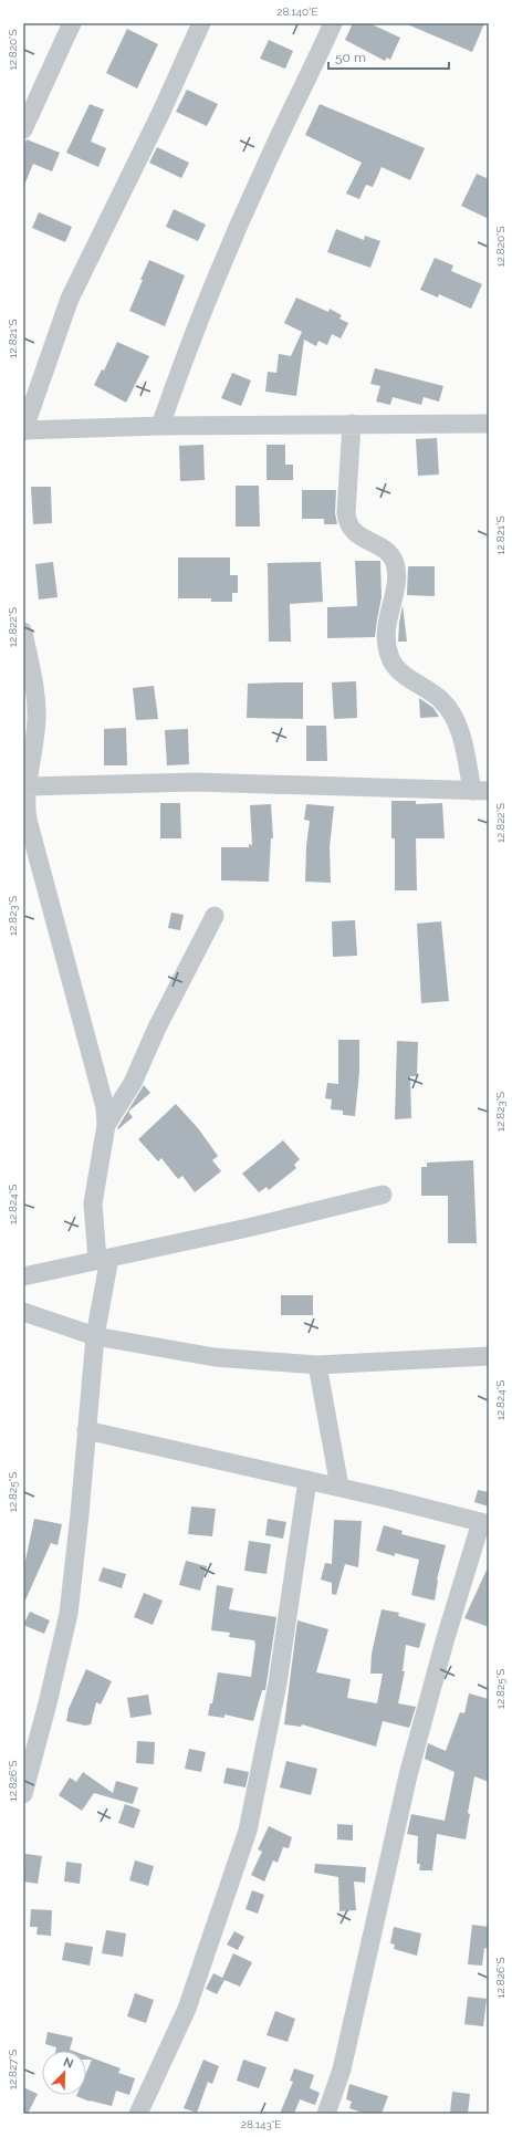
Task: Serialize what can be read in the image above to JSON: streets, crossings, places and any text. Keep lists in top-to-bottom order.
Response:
{
  "scale_bar": "50 m",
  "north": "top right",
  "coordinates": [
    "28.140°E",
    "12.820°S",
    "12.821°S",
    "12.822°S",
    "12.823°S",
    "12.824°S",
    "12.825°S",
    "12.826°S",
    "12.827°S",
    "28.143°E"
  ]
}
